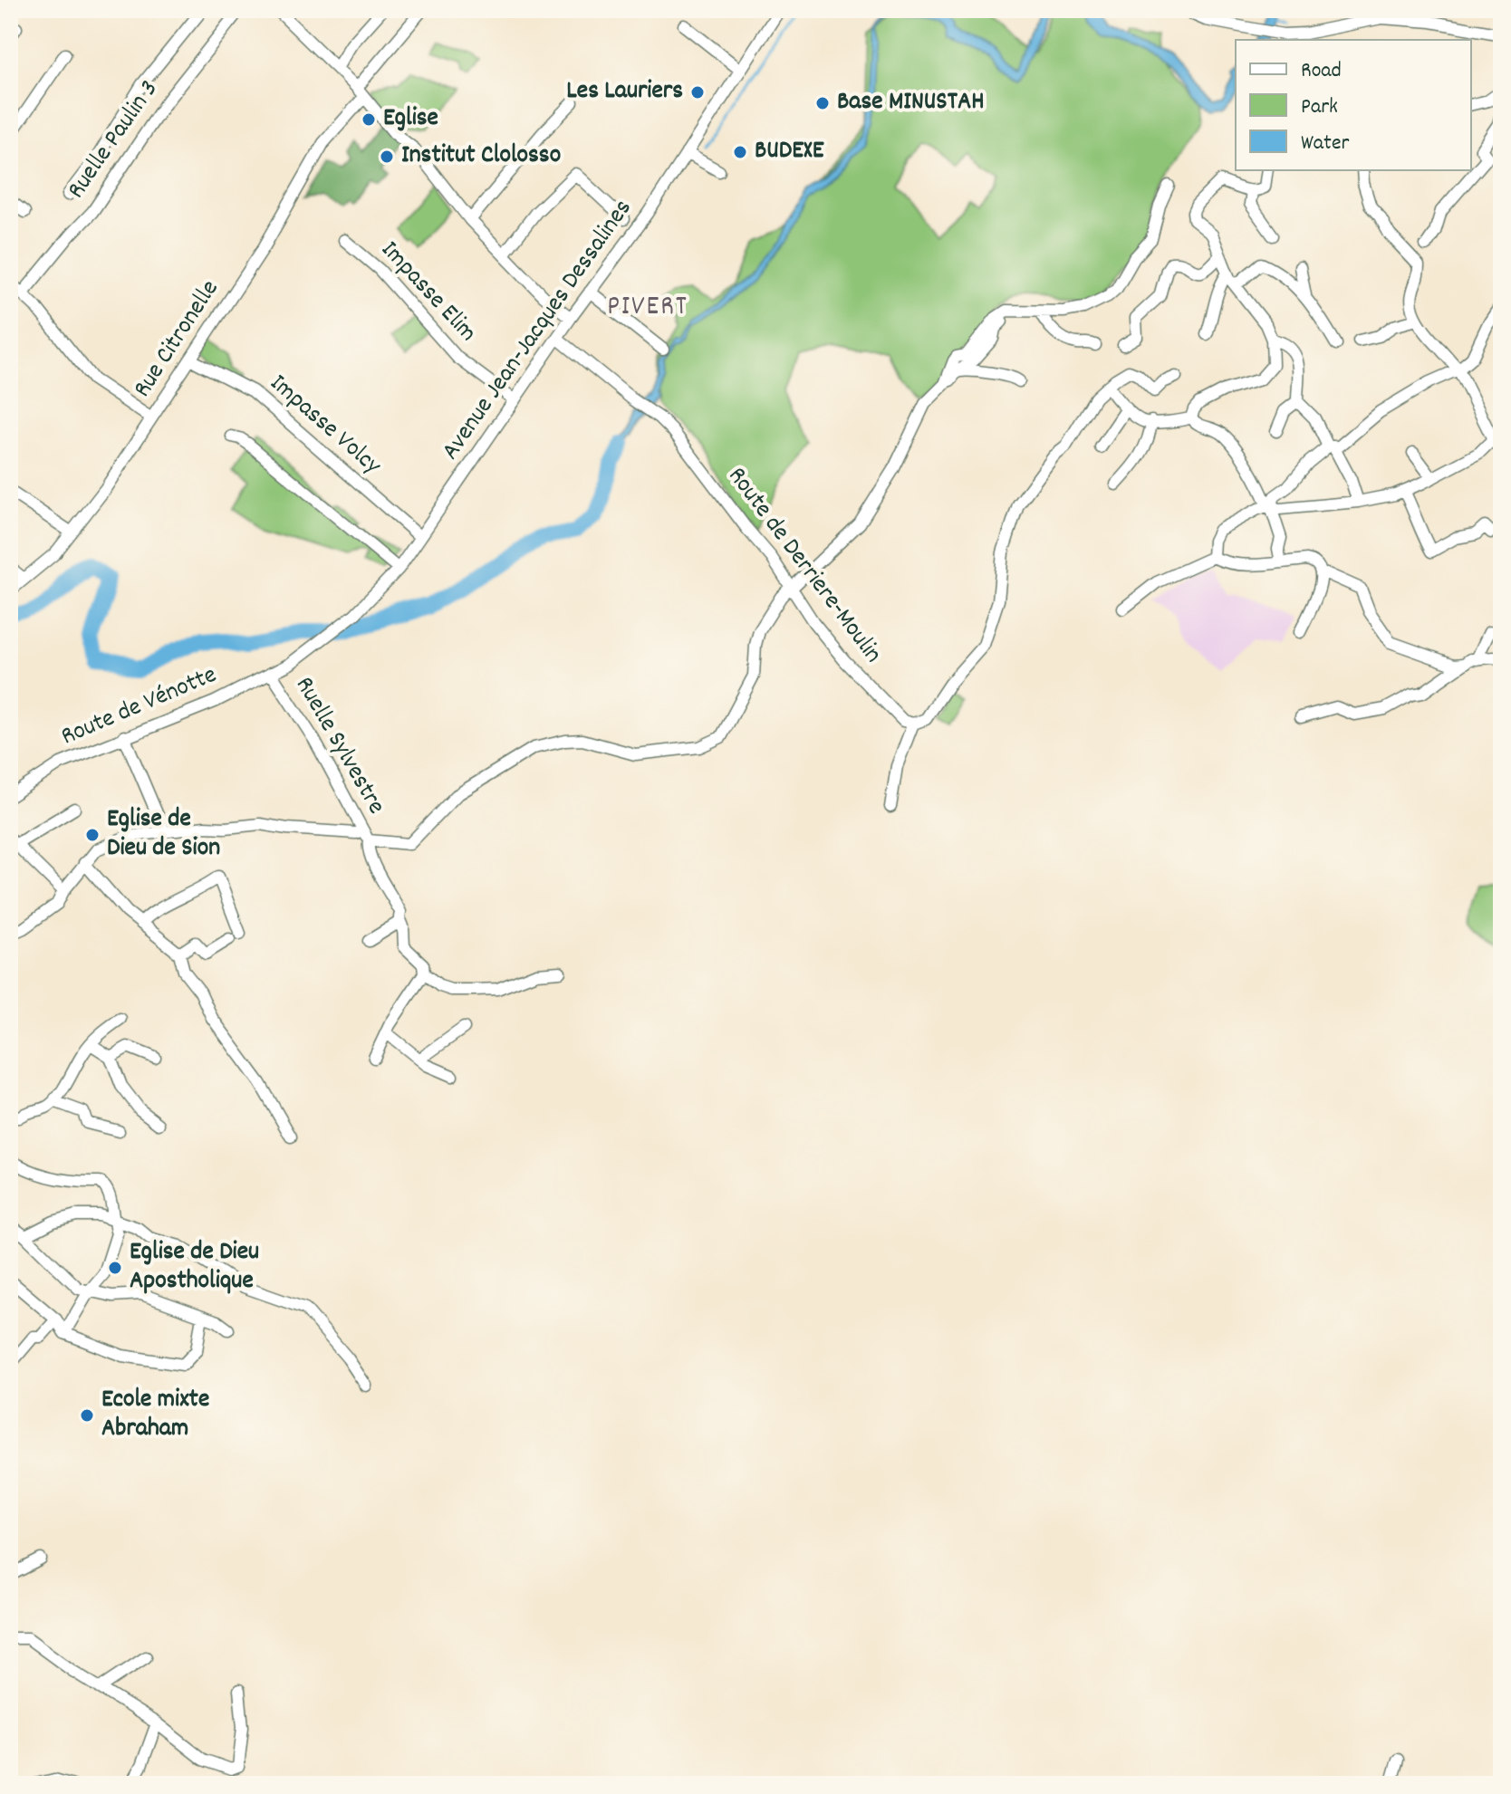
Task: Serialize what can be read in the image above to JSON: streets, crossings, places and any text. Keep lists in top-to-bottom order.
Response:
{
  "streets": {
    "street": [
      "Ruelle Paulin 3",
      "Impasse Elim",
      "Avenue Jean-Jacques Dessalines",
      "Rue Citronelle",
      "Impasse Volcy",
      "Route de Derriere-Moulin",
      "Route de Vénotte",
      "Ruelle Sylvestre"
    ]
  },
  "crossings": [
    ["Impasse Elim", "Avenue Jean-Jacques Dessalines"],
    ["Avenue Jean-Jacques Dessalines", "Impasse Volcy"],
    ["Avenue Jean-Jacques Dessalines", "Route de Derriere-Moulin"],
    ["Avenue Jean-Jacques Dessalines", "Route de Vénotte"],
    ["Rue Citronelle", "Impasse Volcy"],
    ["Route de Vénotte", "Ruelle Sylvestre"]
  ],
  "districts": ["PIVERT"],
  "places": [
    "Les Lauriers",
    "Base MINUSTAH",
    "Eglise",
    "BUDEXE",
    "Institut Clolosso",
    "Eglise de Dieu de Sion",
    "Eglise de Dieu Apostholique",
    "Ecole mixte Abraham"
  ],
  "legend": ["Road", "Park", "Water"]
}
